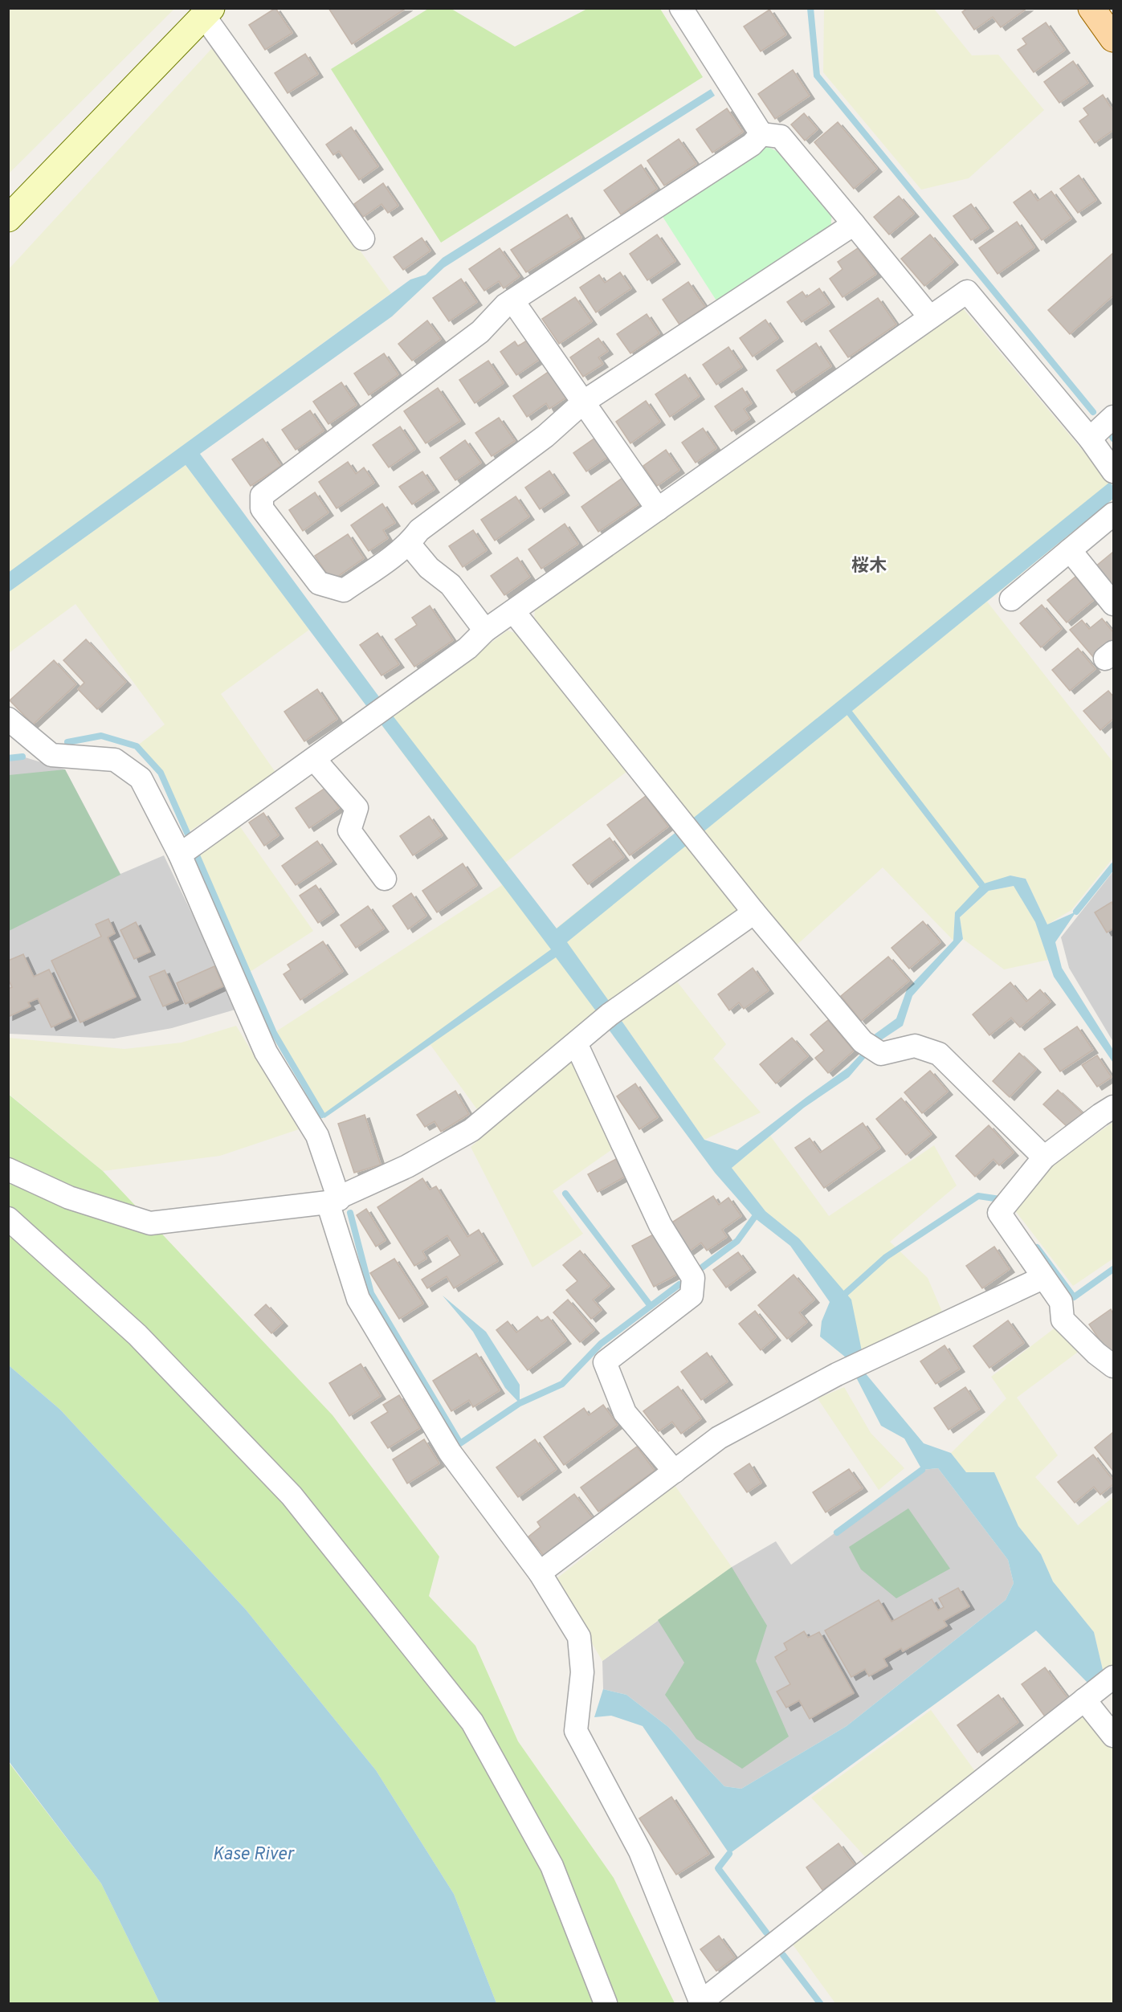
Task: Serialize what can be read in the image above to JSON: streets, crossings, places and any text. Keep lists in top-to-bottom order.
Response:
{
  "districts": ["桜木"],
  "water": ["Kase River"]
}
